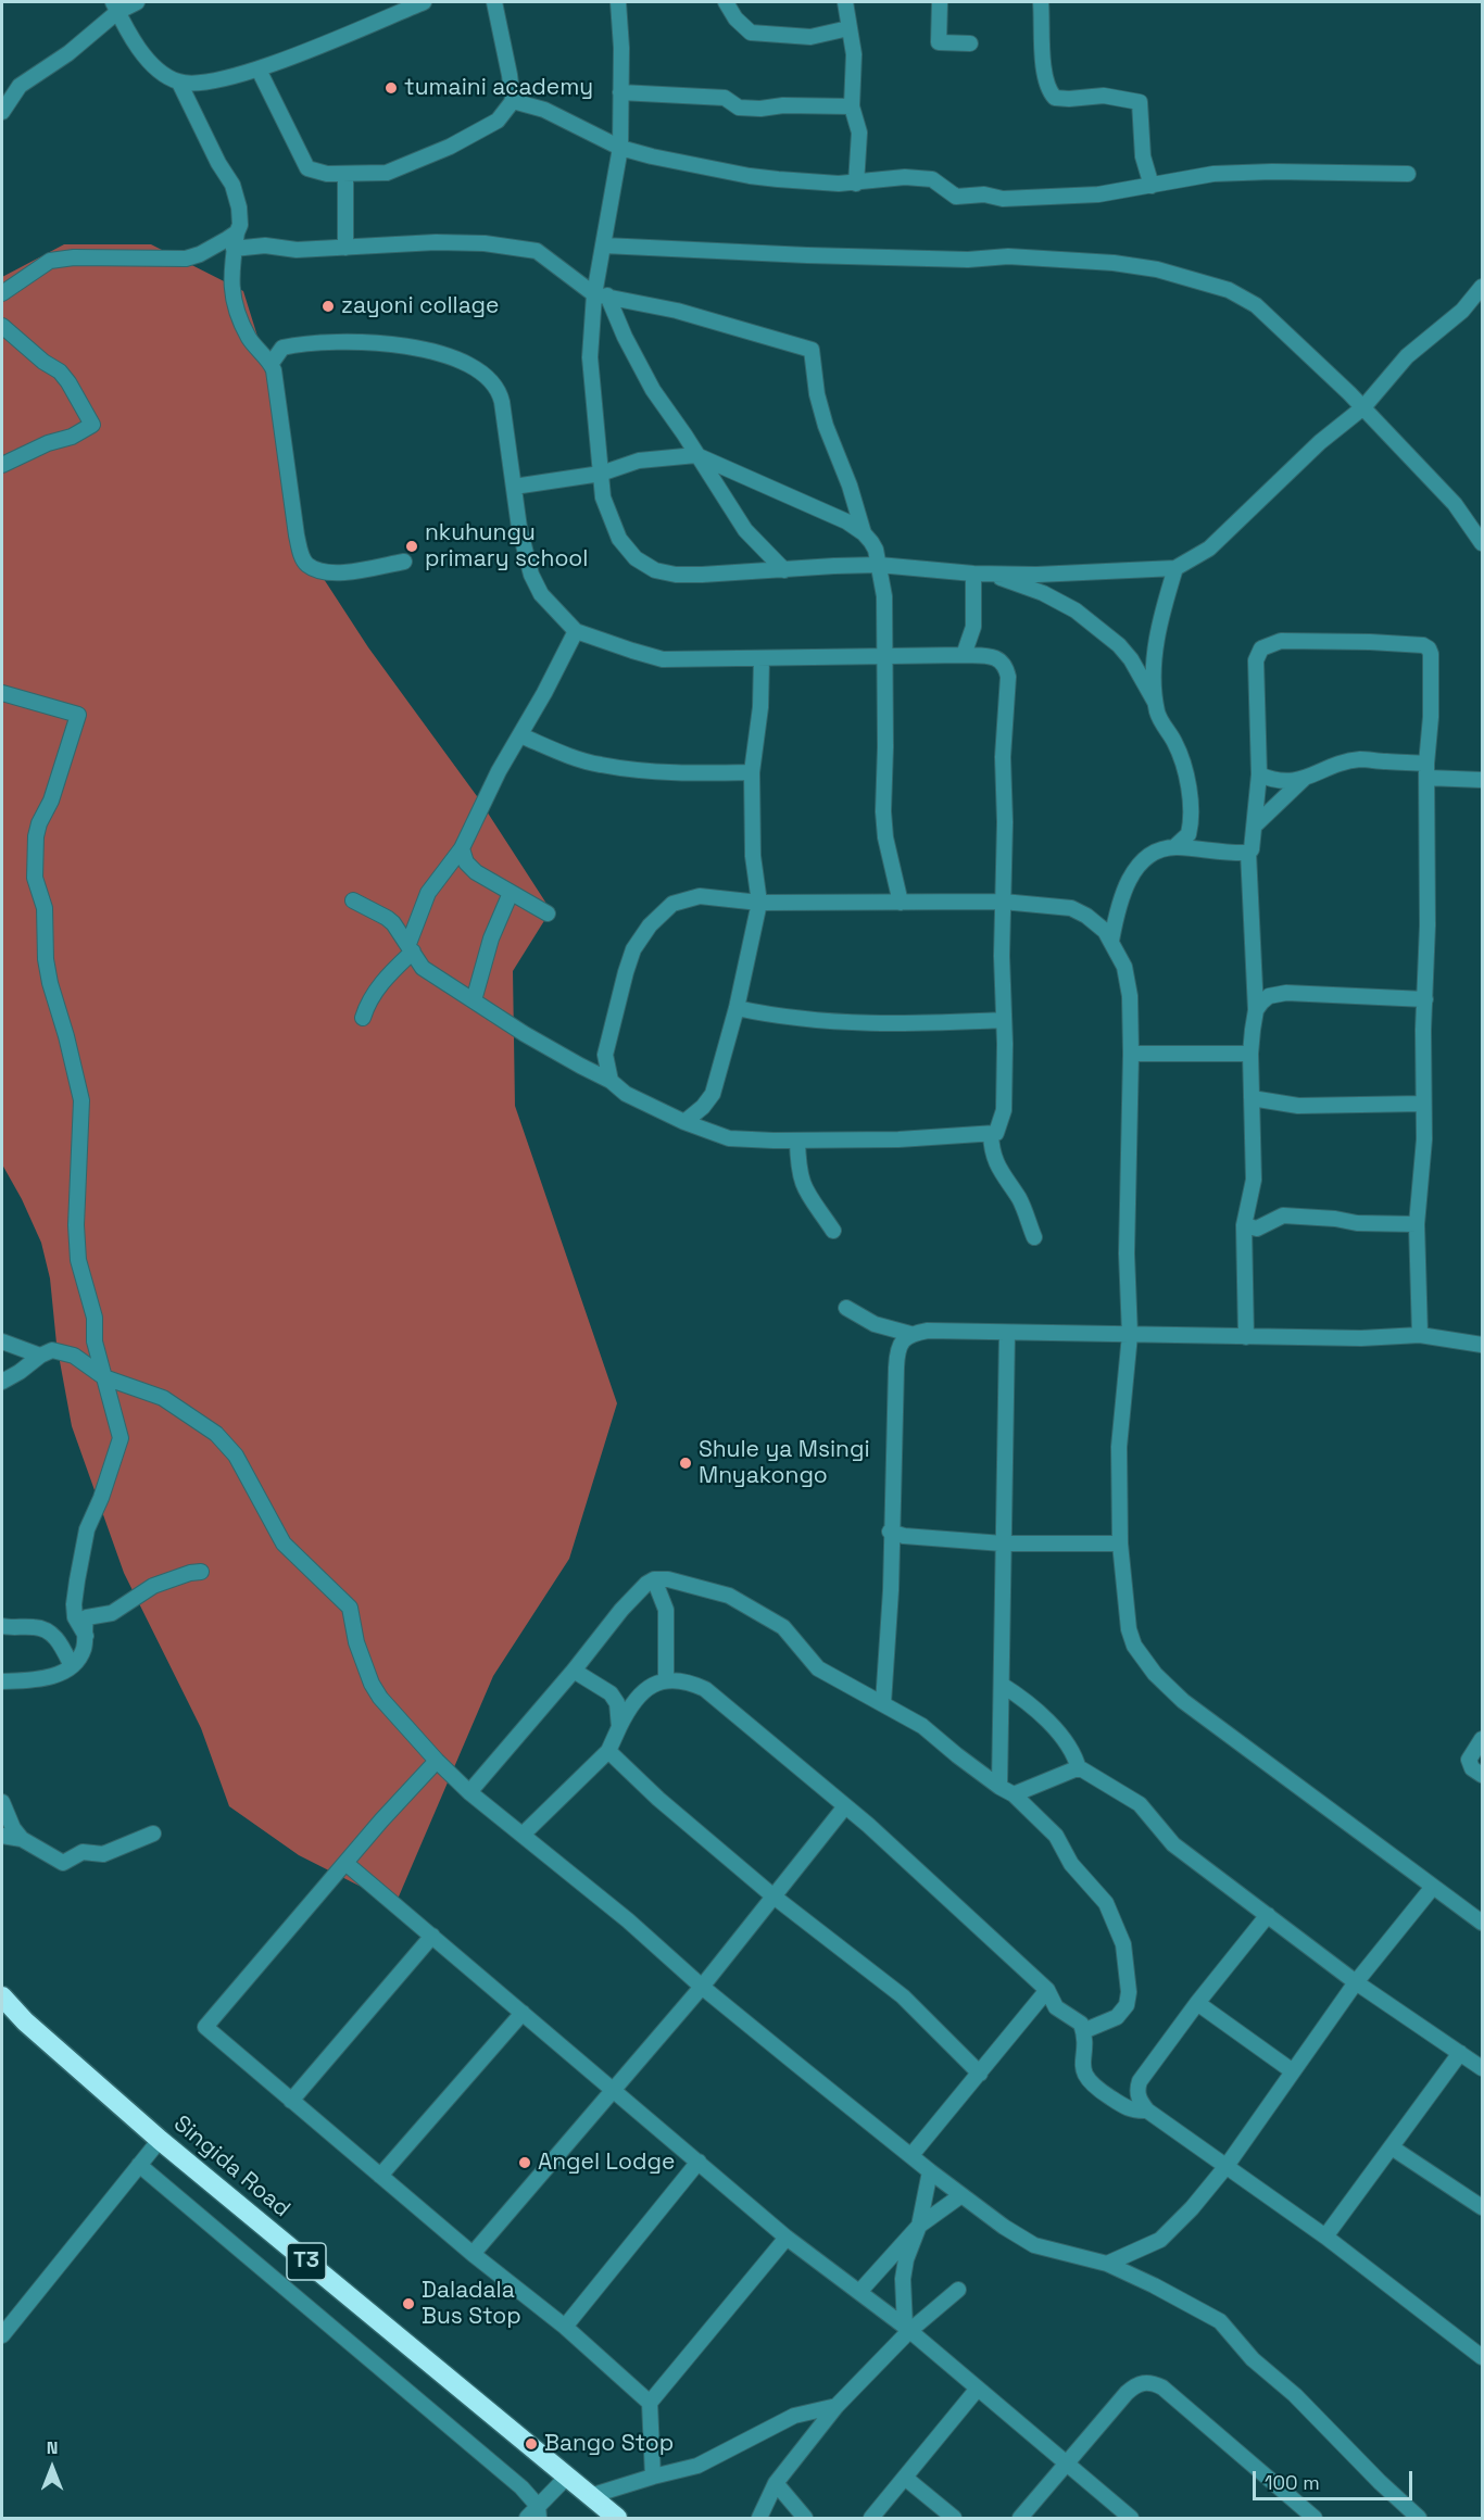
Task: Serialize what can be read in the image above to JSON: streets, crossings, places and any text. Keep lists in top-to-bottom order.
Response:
{
  "streets": {
    "highway": ["Singida Road", "T3"]
  },
  "places": [
    "tumaini academy",
    "zayoni collage",
    "nkuhungu primary school",
    "Shule ya Msingi Mnyakongo",
    "Angel Lodge",
    "Daladala Bus Stop",
    "Bango Stop"
  ],
  "scale_bar": "100 m",
  "north": "top"
}
